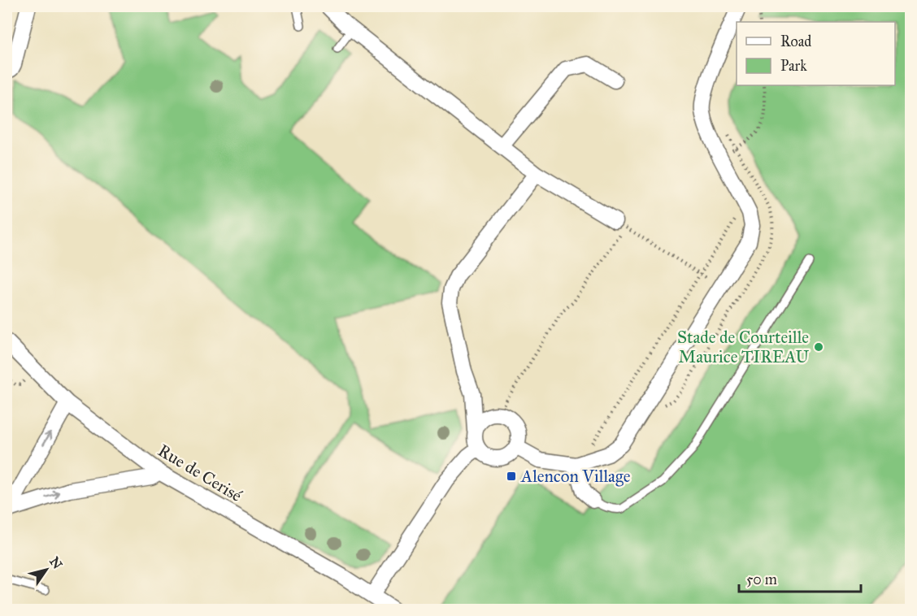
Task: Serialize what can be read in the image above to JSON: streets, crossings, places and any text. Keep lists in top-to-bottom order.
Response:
{
  "streets": {
    "street": ["Rue de Cerisé"]
  },
  "places": {
    "other": ["Stade de Courteille Maurice TIREAU"],
    "transit": ["Alencon Village"]
  },
  "legend": ["Road", "Park"],
  "scale_bar": "50 m",
  "north": "top right"
}
